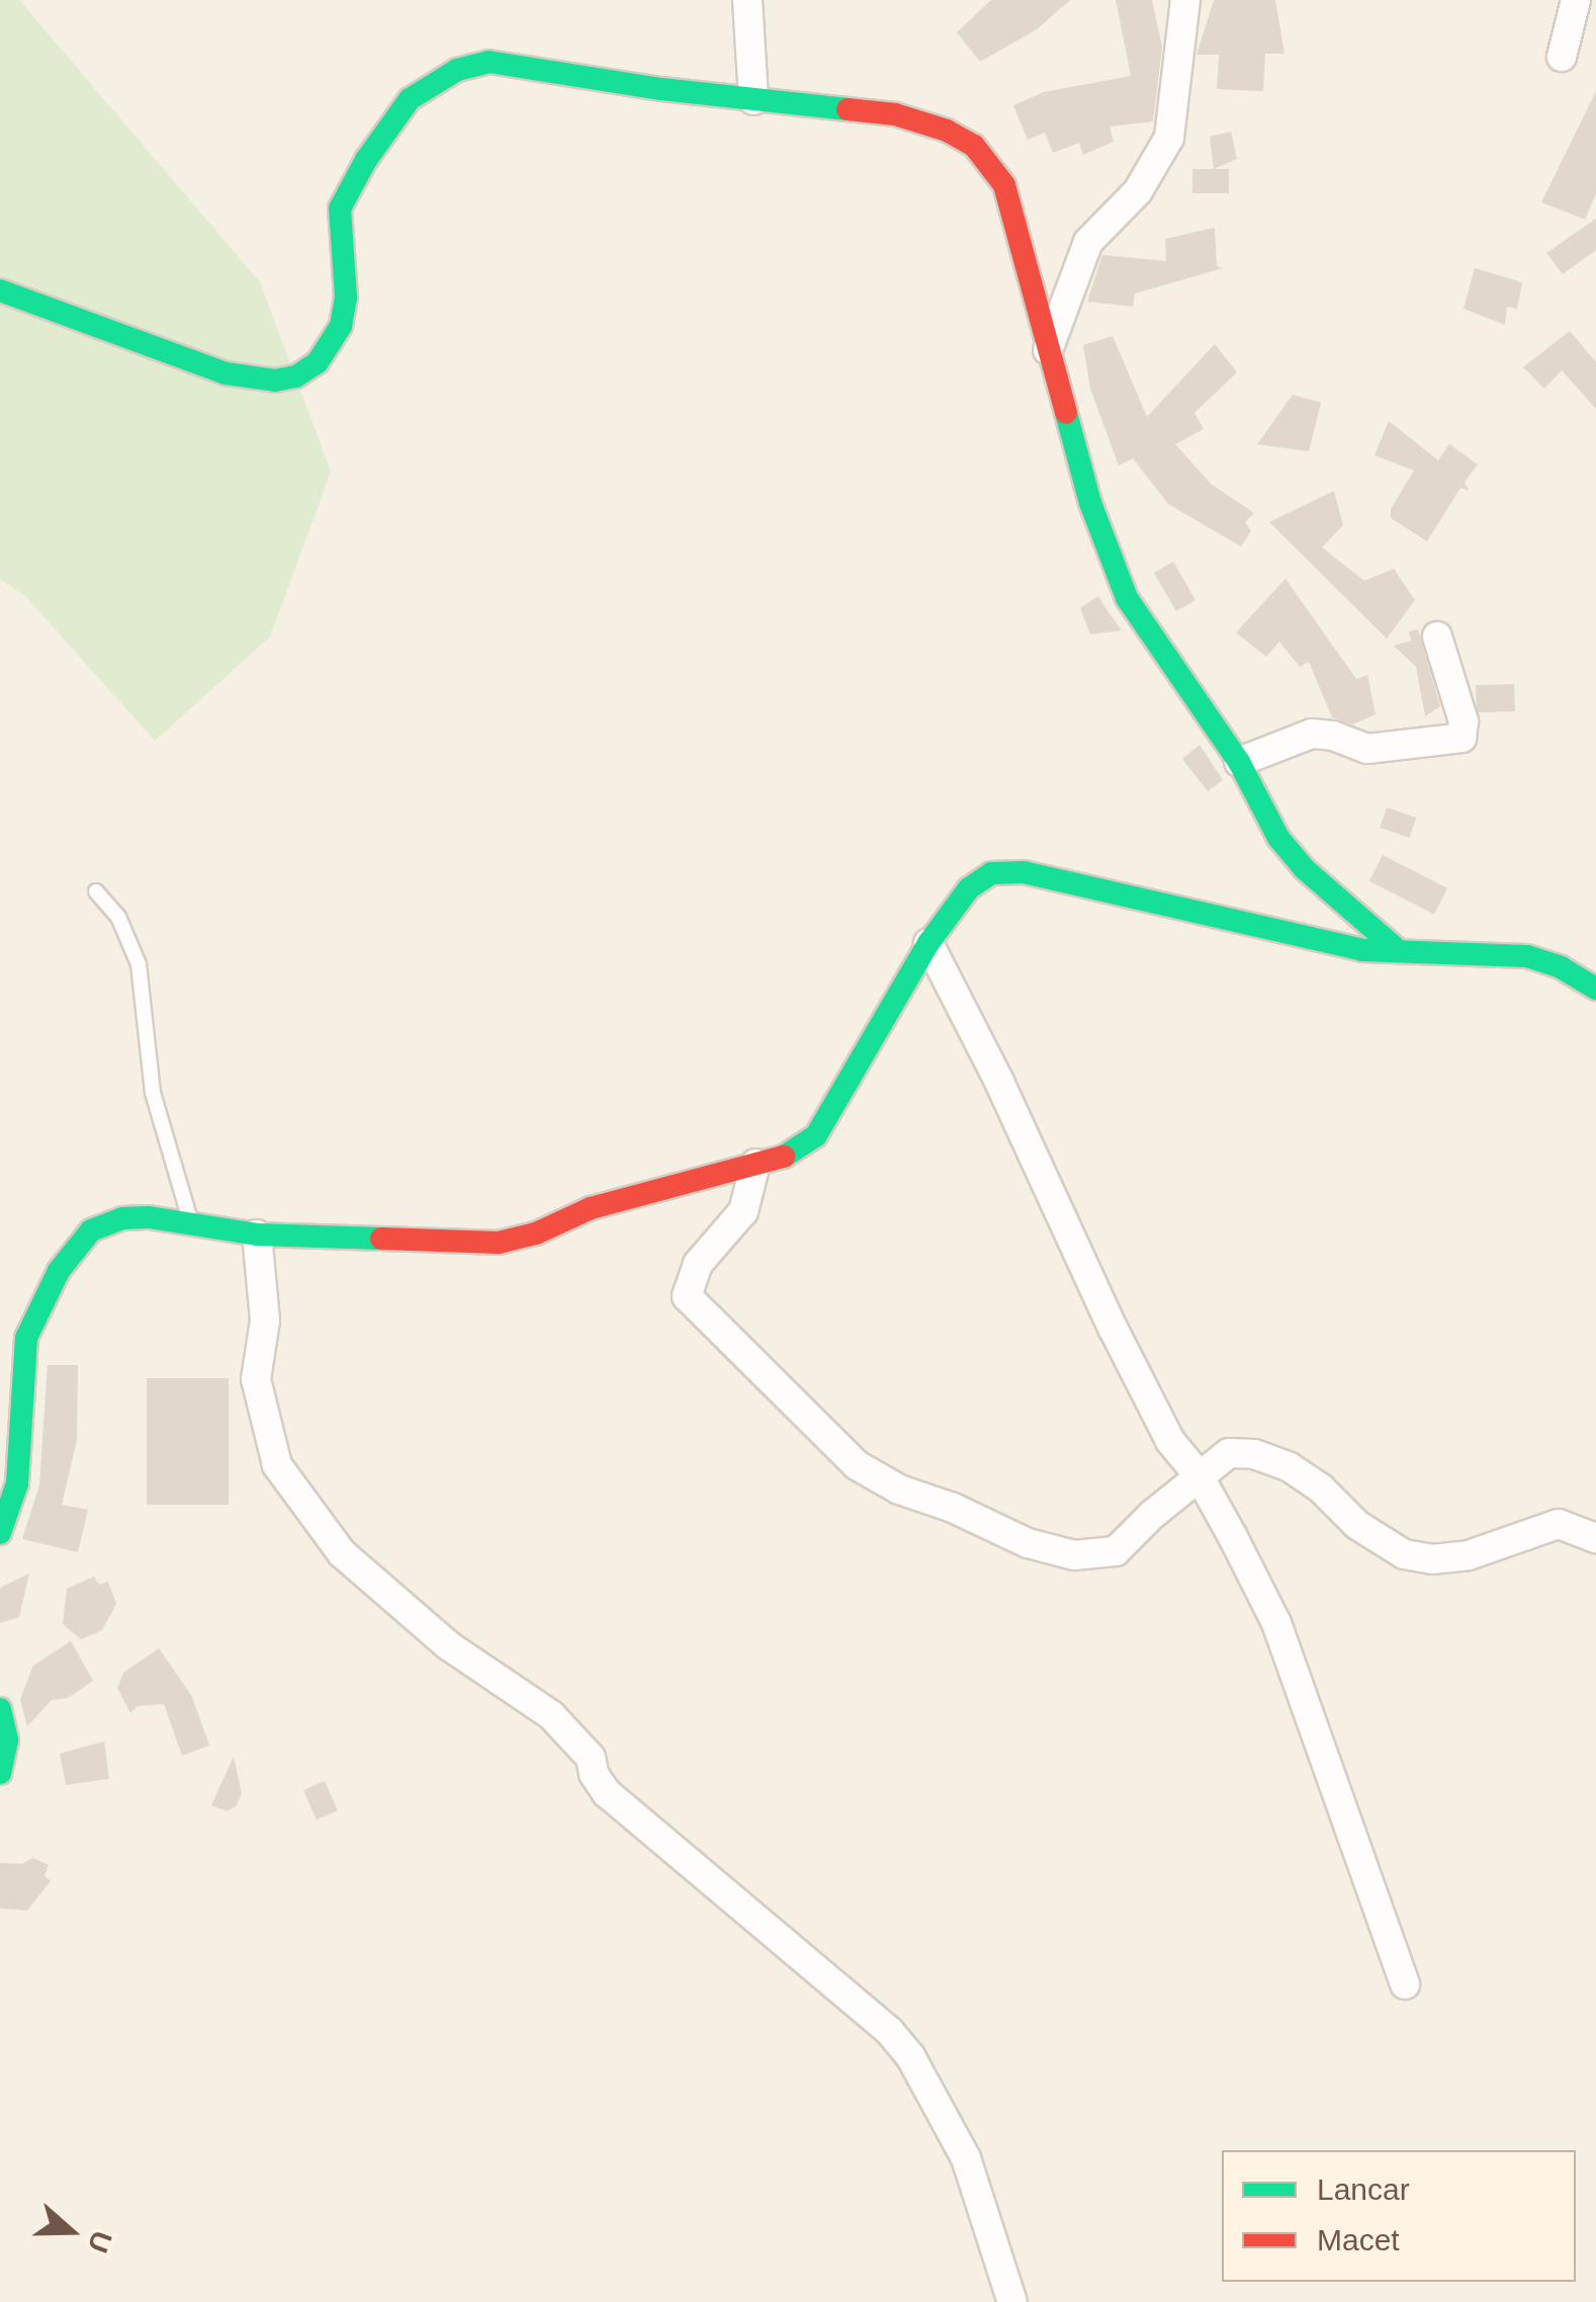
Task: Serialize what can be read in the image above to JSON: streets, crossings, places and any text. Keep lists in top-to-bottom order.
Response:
{
  "legend": ["Lancar", "Macet"],
  "north": "right"
}
